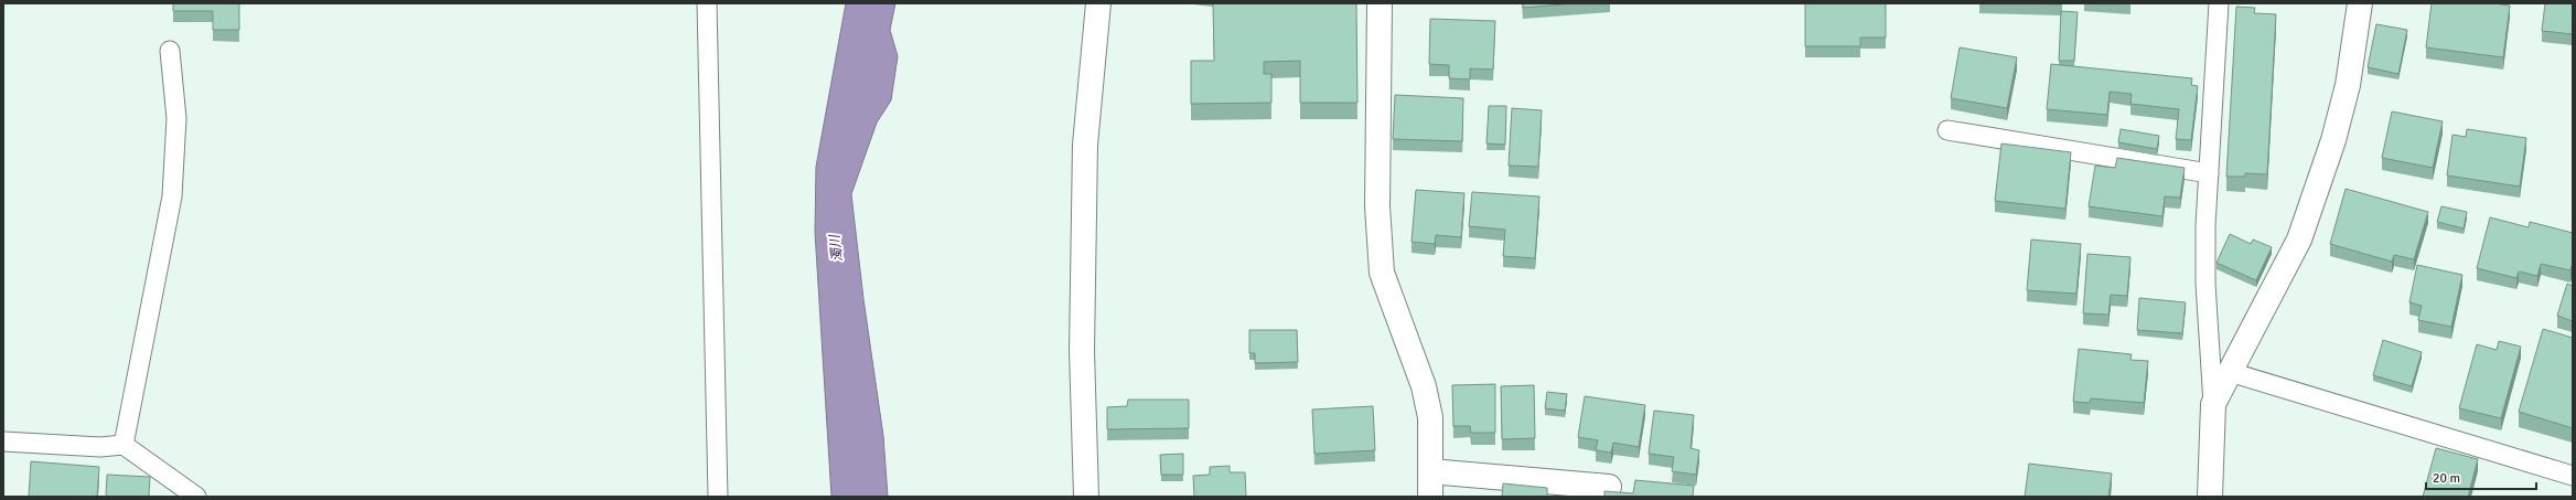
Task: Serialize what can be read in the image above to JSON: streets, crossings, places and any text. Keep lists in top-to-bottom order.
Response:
{
  "water": ["濁川"],
  "scale_bar": "20 m"
}
